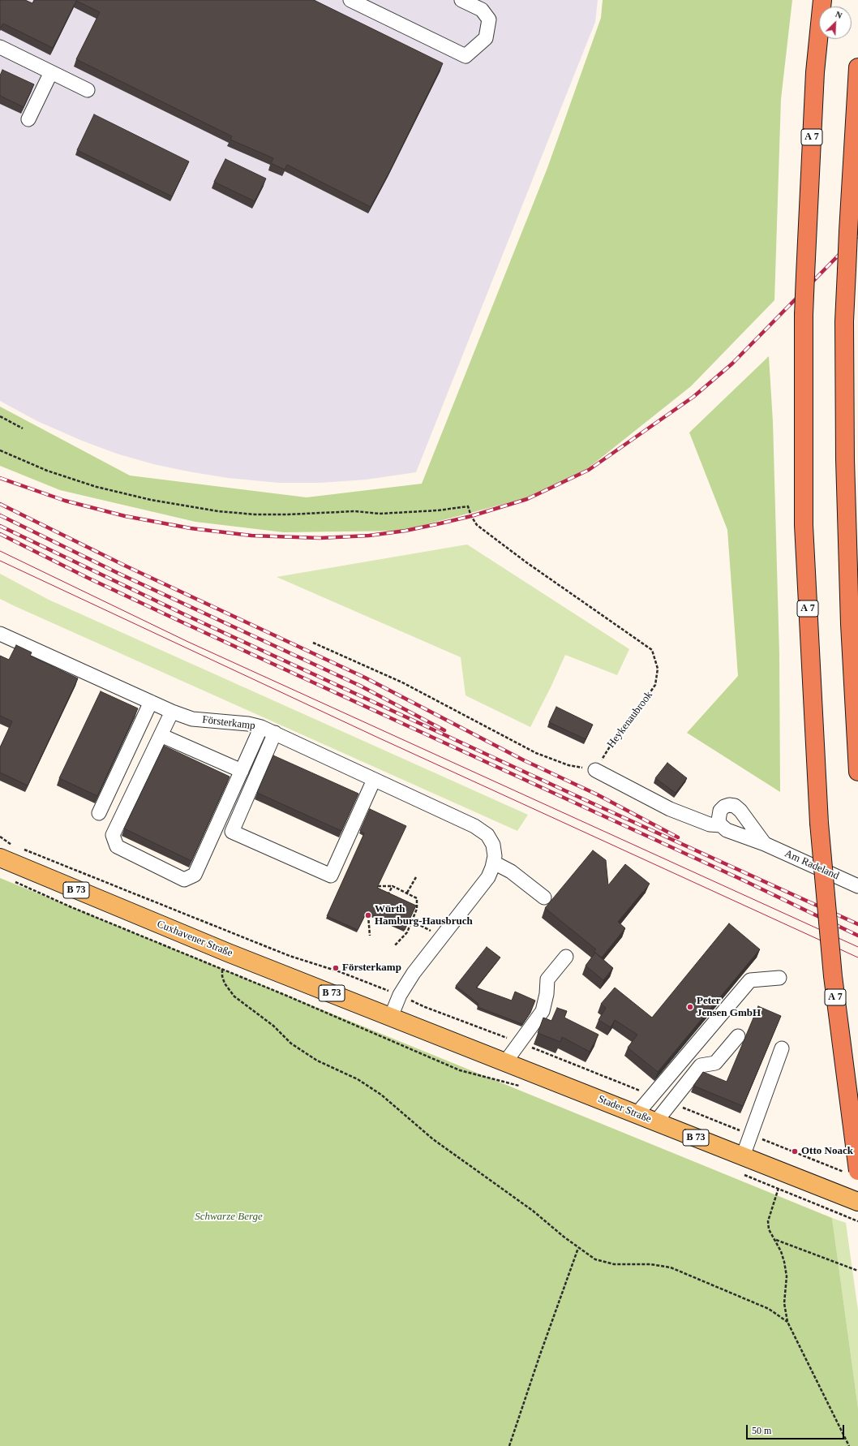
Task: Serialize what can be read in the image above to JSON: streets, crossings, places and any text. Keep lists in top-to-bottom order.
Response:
{
  "streets": {
    "highway": ["A 7"],
    "main road": ["B 73", "Cuxhavener Straße", "Stader Straße"],
    "street": ["Försterkamp", "Am Radeland"],
    "path": ["Heykenaubrook"]
  },
  "crossings": [
    ["Försterkamp", "Cuxhavener Straße"],
    ["Försterkamp", "Stader Straße"],
    ["Cuxhavener Straße", "Stader Straße"]
  ],
  "parks": ["Schwarze Berge"],
  "places": [
    "Würth Hamburg-Hausbruch",
    "Försterkamp",
    "Peter Jensen GmbH",
    "Otto Noack"
  ],
  "scale_bar": "50 m",
  "north": "top right"
}
